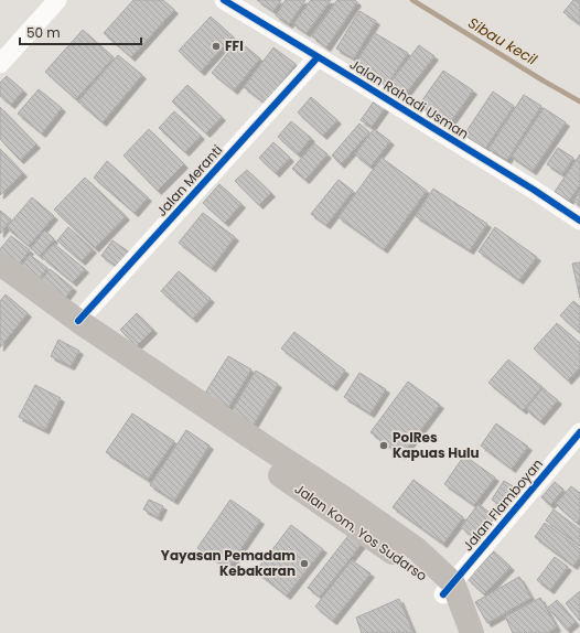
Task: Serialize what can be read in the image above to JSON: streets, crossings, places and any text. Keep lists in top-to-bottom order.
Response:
{
  "streets": {
    "highway": ["Jalan Kom. Yos Sudarso"],
    "street": ["Jalan Rahadi Usman", "Jalan Meranti", "Jalan Flamboyan"]
  },
  "crossings": [
    ["Jalan Rahadi Usman", "Jalan Meranti"],
    ["Jalan Meranti", "Jalan Kom. Yos Sudarso"],
    ["Jalan Flamboyan", "Jalan Kom. Yos Sudarso"]
  ],
  "water": ["Sibau kecil"],
  "places": ["FFI", "PolRes Kapuas Hulu", "Yayasan Pemadam Kebakaran"],
  "scale_bar": "50 m"
}
